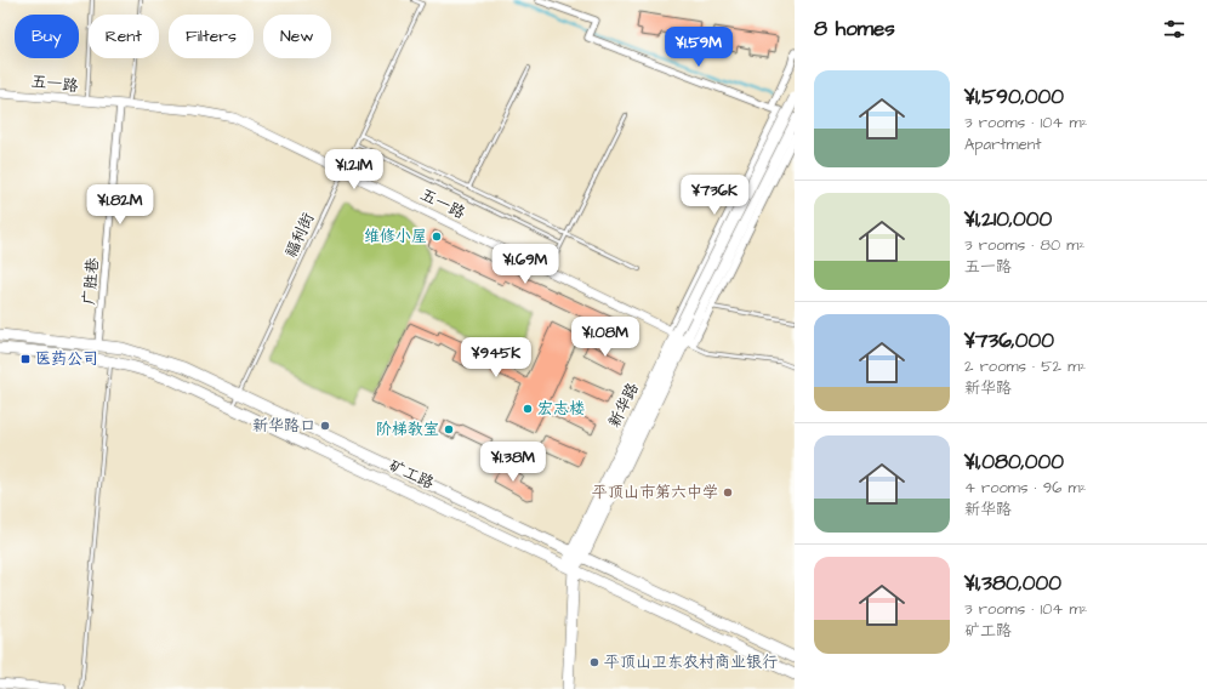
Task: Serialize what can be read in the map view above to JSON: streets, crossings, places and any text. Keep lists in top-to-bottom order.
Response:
{
  "streets": {
    "main road": ["新华路", "矿工路"],
    "street": ["五一路", "广胜巷"],
    "lane": ["福利街"]
  },
  "crossings": [
    ["五一路", "福利街"],
    ["五一路", "广胜巷"],
    ["五一路", "新华路"],
    ["福利街", "矿工路"],
    ["广胜巷", "矿工路"],
    ["新华路", "矿工路"]
  ],
  "places": {
    "other": [
      "维修小屋",
      "宏志楼",
      "新华路口",
      "阶梯教室",
      "平顶山市第六中学",
      "平顶山卫东农村商业银行"
    ],
    "transit": ["医药公司"]
  },
  "page": {
    "heading": "8 homes",
    "chip": [
      "Buy",
      "Rent",
      "Filters",
      "New"
    ],
    "price": [
      "¥1.59M",
      "¥1.21M",
      "¥736K",
      "¥1.82M",
      "¥1.69M",
      "¥1.08M",
      "¥945K",
      "¥1.38M"
    ],
    "list": [
      {
        "name": "¥1,590,000",
        "note": "3 rooms · 104 m² · Apartment"
      },
      {
        "name": "¥1,210,000",
        "note": "3 rooms · 80 m² · 五一路"
      },
      {
        "name": "¥736,000",
        "note": "2 rooms · 52 m² · 新华路"
      },
      {
        "name": "¥1,080,000",
        "note": "4 rooms · 96 m² · 新华路"
      },
      {
        "name": "¥1,380,000",
        "note": "3 rooms · 104 m² · 矿工路"
      }
    ]
  }
}
